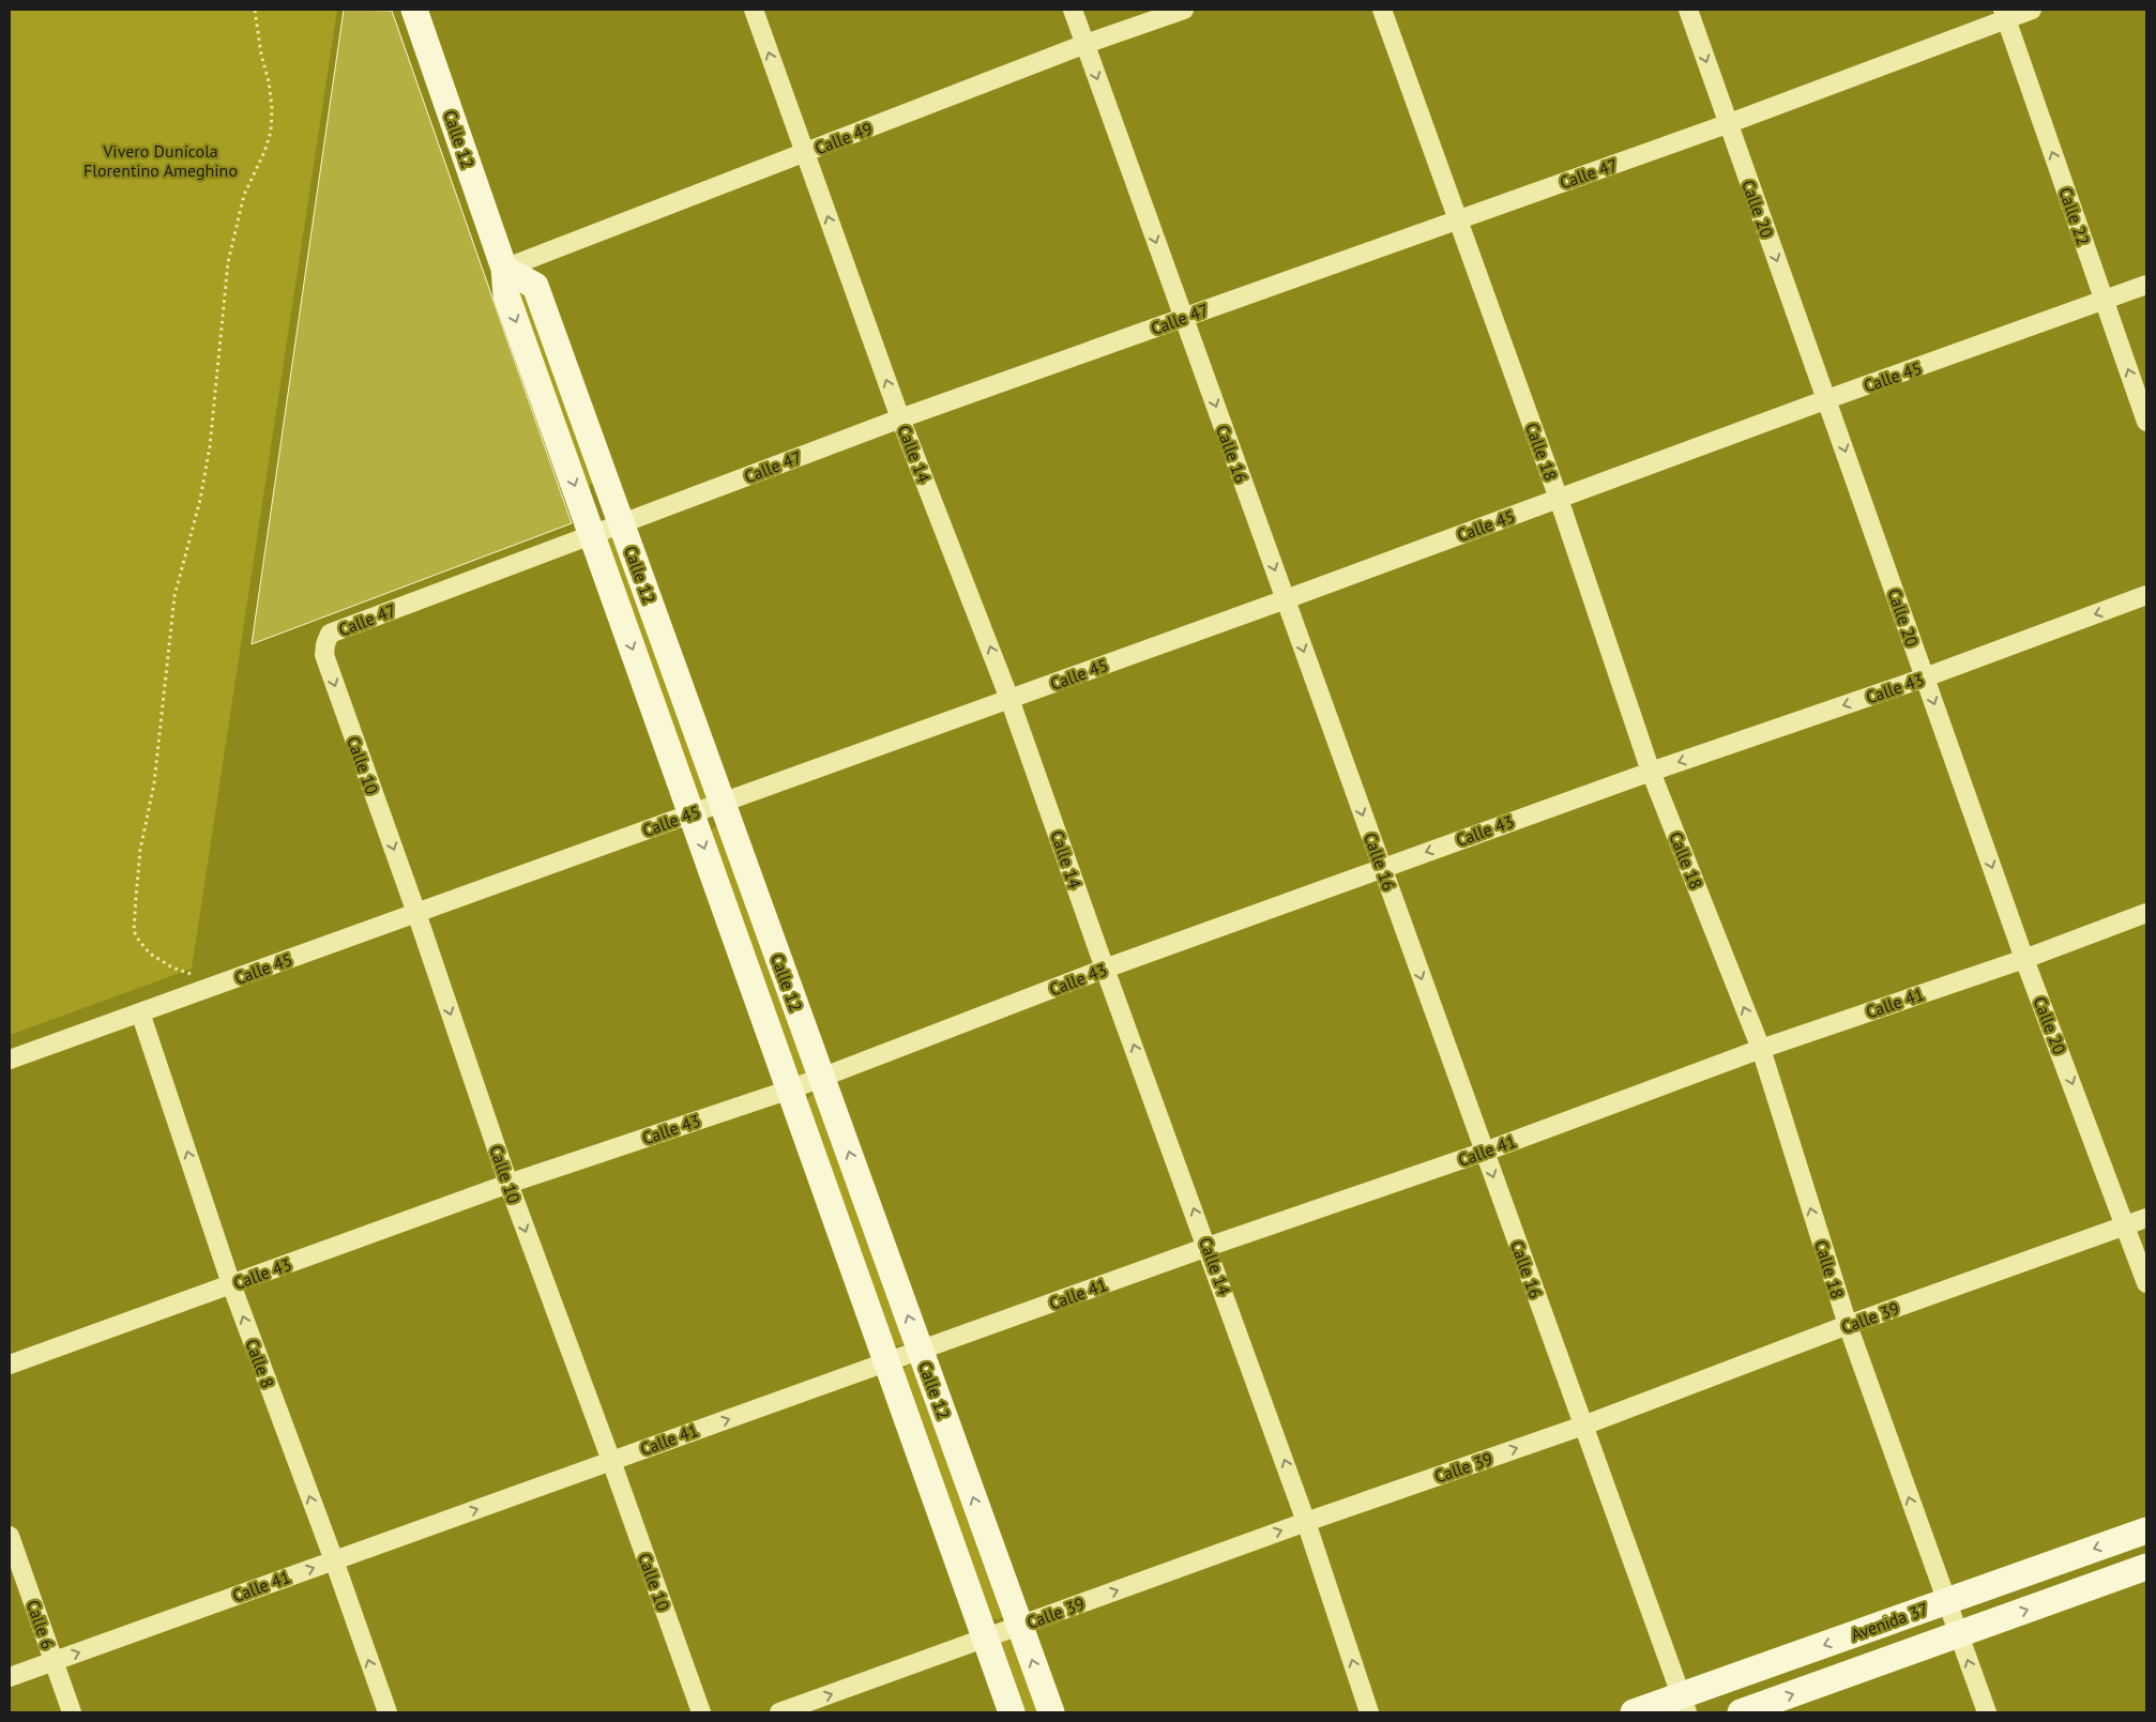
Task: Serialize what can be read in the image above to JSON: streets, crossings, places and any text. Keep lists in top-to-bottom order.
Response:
{
  "streets": {
    "street": [
      "Calle 49",
      "Calle 12",
      "Calle 47",
      "Calle 20",
      "Calle 22",
      "Calle 45",
      "Calle 18",
      "Calle 14",
      "Calle 16",
      "Calle 43",
      "Calle 10",
      "Calle 41",
      "Calle 39",
      "Calle 8",
      "Avenida 37",
      "Calle 6"
    ]
  },
  "crossings": [
    ["Calle 49", "Calle 12"],
    ["Calle 49", "Calle 14"],
    ["Calle 49", "Calle 16"],
    ["Calle 12", "Calle 47"],
    ["Calle 12", "Calle 45"],
    ["Calle 12", "Calle 43"],
    ["Calle 12", "Calle 41"],
    ["Calle 12", "Calle 39"],
    ["Calle 47", "Calle 20"],
    ["Calle 47", "Calle 22"],
    ["Calle 47", "Calle 18"],
    ["Calle 47", "Calle 14"],
    ["Calle 47", "Calle 16"],
    ["Calle 47", "Calle 10"],
    ["Calle 20", "Calle 45"],
    ["Calle 20", "Calle 43"],
    ["Calle 20", "Calle 41"],
    ["Calle 20", "Calle 39"],
    ["Calle 22", "Calle 45"],
    ["Calle 45", "Calle 18"],
    ["Calle 45", "Calle 14"],
    ["Calle 45", "Calle 16"],
    ["Calle 45", "Calle 10"],
    ["Calle 45", "Calle 8"],
    ["Calle 18", "Calle 43"],
    ["Calle 18", "Calle 41"],
    ["Calle 18", "Calle 39"],
    ["Calle 18", "Avenida 37"],
    ["Calle 14", "Calle 43"],
    ["Calle 14", "Calle 41"],
    ["Calle 14", "Calle 39"],
    ["Calle 16", "Calle 43"],
    ["Calle 16", "Calle 41"],
    ["Calle 16", "Calle 39"],
    ["Calle 16", "Avenida 37"],
    ["Calle 43", "Calle 10"],
    ["Calle 43", "Calle 8"],
    ["Calle 10", "Calle 41"],
    ["Calle 41", "Calle 8"],
    ["Calle 41", "Calle 6"]
  ],
  "one_way": [
    "Calle 20",
    "Calle 22",
    "Calle 18",
    "Calle 14",
    "Calle 16",
    "Calle 43",
    "Calle 10",
    "Calle 41",
    "Calle 39",
    "Calle 8"
  ],
  "parks": ["Vivero Dunícola Florentino Ameghino"]
}
